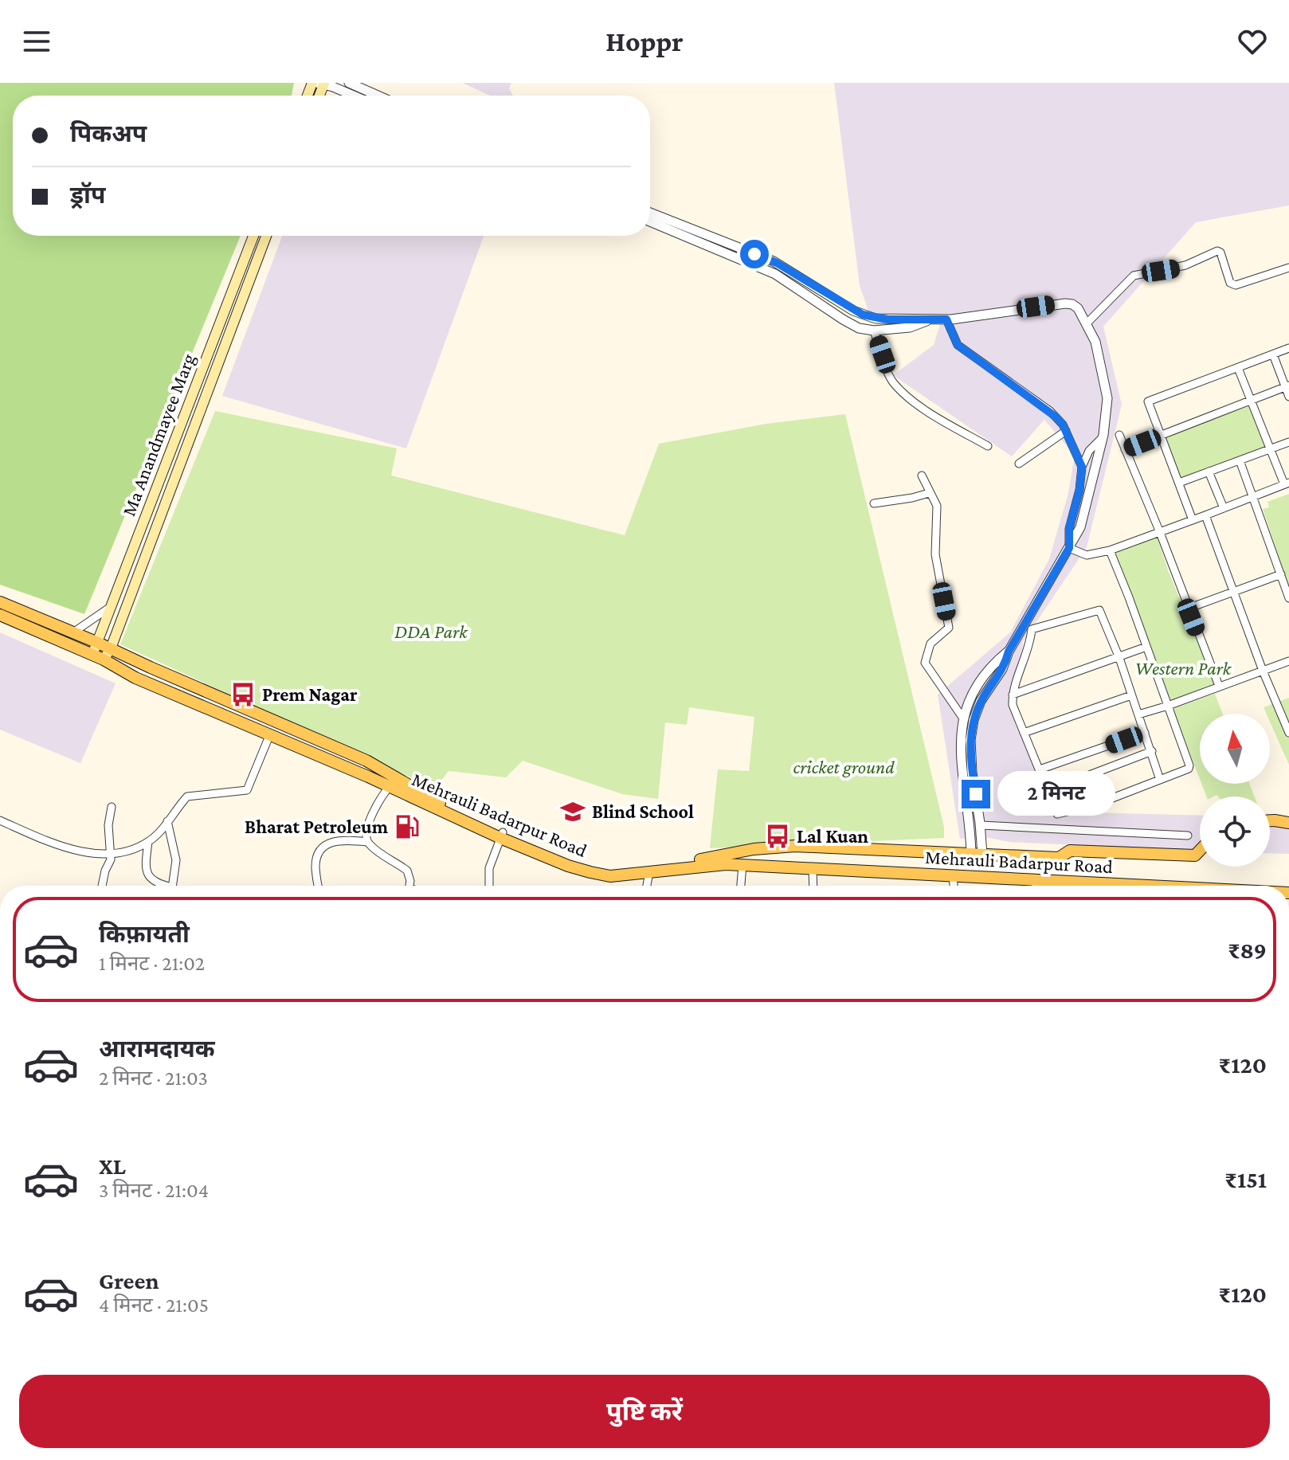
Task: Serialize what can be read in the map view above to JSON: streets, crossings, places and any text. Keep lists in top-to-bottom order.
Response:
{
  "streets": {
    "main road": ["Ma Anandmayee Marg", "Mehrauli Badarpur Road"]
  },
  "crossings": [
    ["Ma Anandmayee Marg", "Mehrauli Badarpur Road"]
  ],
  "parks": ["DDA Park", "Western Park", "cricket ground"],
  "places": {
    "bus stop": ["Prem Nagar", "Lal Kuan"],
    "school or university": ["Blind School"],
    "fuel station": ["Bharat Petroleum"]
  },
  "north": "top",
  "page": {
    "header": "Hoppr",
    "banner": ["पिकअप", "ड्रॉप"],
    "bubble": "2 मिनट",
    "list": [
      {
        "name": "किफ़ायती",
        "note": "1 मिनट · 21:02",
        "value": "₹89"
      },
      {
        "name": "आरामदायक",
        "note": "2 मिनट · 21:03",
        "value": "₹120"
      },
      {
        "name": "XL",
        "note": "3 मिनट · 21:04",
        "value": "₹151"
      },
      {
        "name": "Green",
        "note": "4 मिनट · 21:05",
        "value": "₹120"
      }
    ],
    "buttons": "पुष्टि करें"
  }
}
